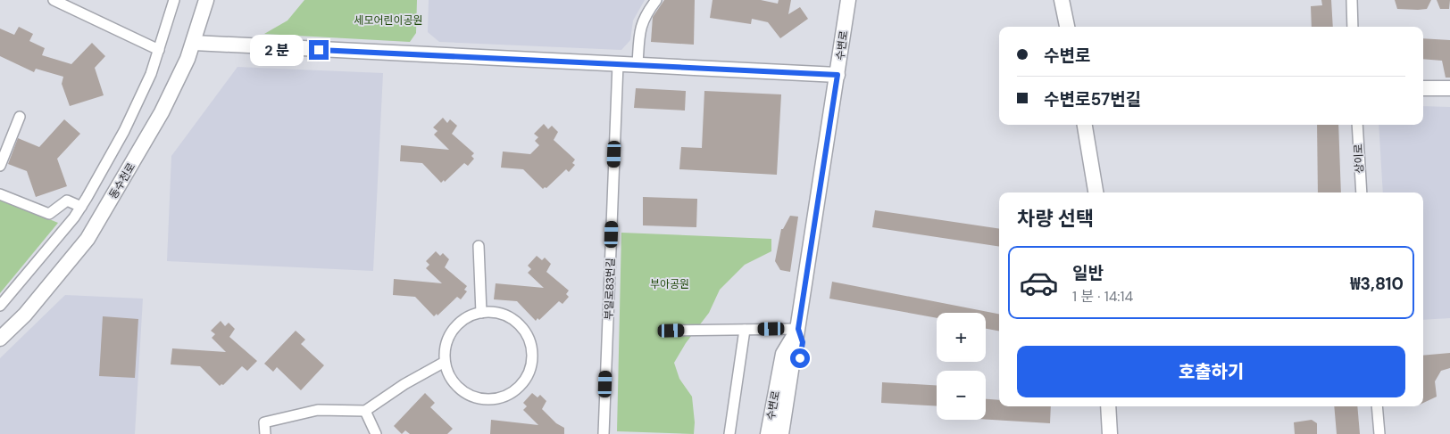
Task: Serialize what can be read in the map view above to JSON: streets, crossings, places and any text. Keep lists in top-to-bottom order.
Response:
{
  "streets": {
    "street": [
      "수변로",
      "상이로",
      "동수천로",
      "부일로83번길"
    ]
  },
  "parks": ["세모어린이공원", "부아공원"],
  "page": {
    "banner": ["수변로", "수변로57번길"],
    "bubble": "2 분",
    "heading": "차량 선택",
    "list": [
      {
        "name": "일반",
        "note": "1 분 · 14:14",
        "value": "₩3,810"
      }
    ],
    "map_buttons": ["+", "−"],
    "buttons": "호출하기"
  }
}
